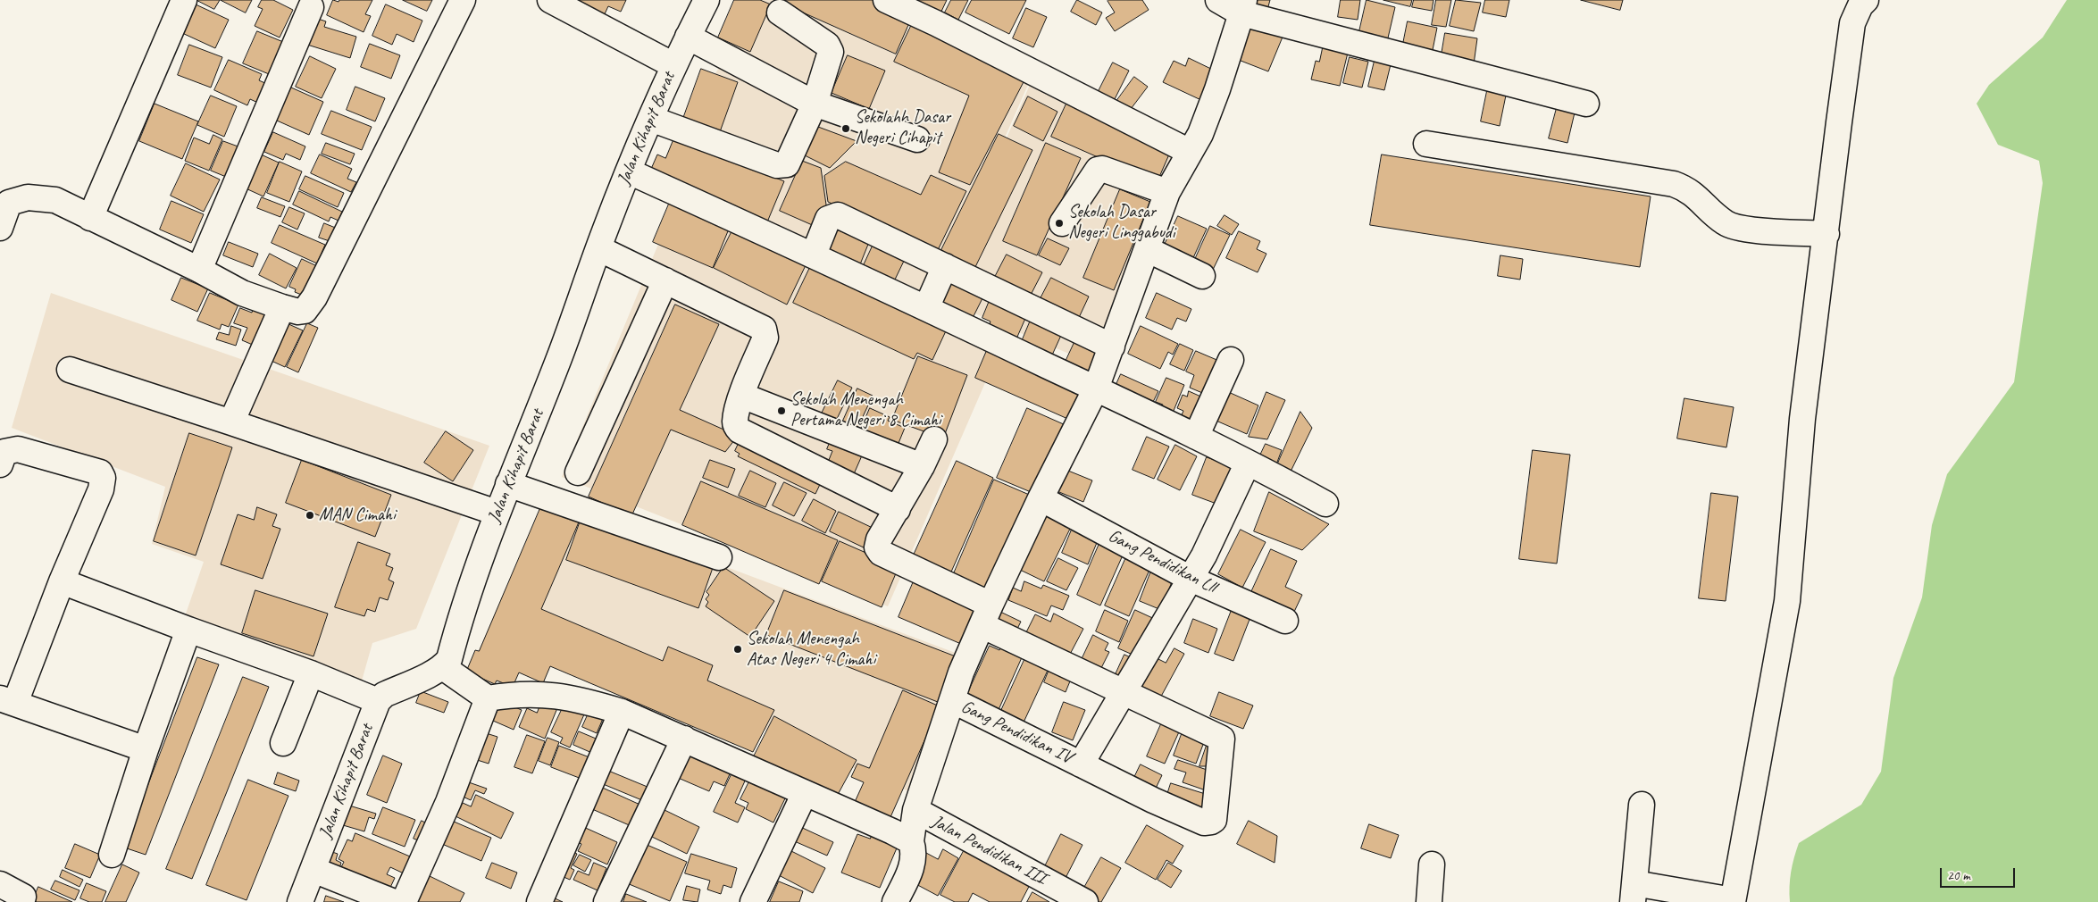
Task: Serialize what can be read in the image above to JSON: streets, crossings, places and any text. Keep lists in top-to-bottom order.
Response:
{
  "streets": {
    "street": [
      "Jalan Kihapit Barat",
      "Gang Pendidikan Lll",
      "Gang Pendidikan IV",
      "Jalan Pendidikan III"
    ]
  },
  "places": [
    "Sekolahh Dasar Negeri Cihapit",
    "Sekolah Dasar Negeri Linggabudi",
    "Sekolah Menengah Pertama Negeri 8 Cimahi",
    "MAN Cimahi",
    "Sekolah Menengah Atas Negeri 4 Cimahi"
  ],
  "scale_bar": "20 m"
}
